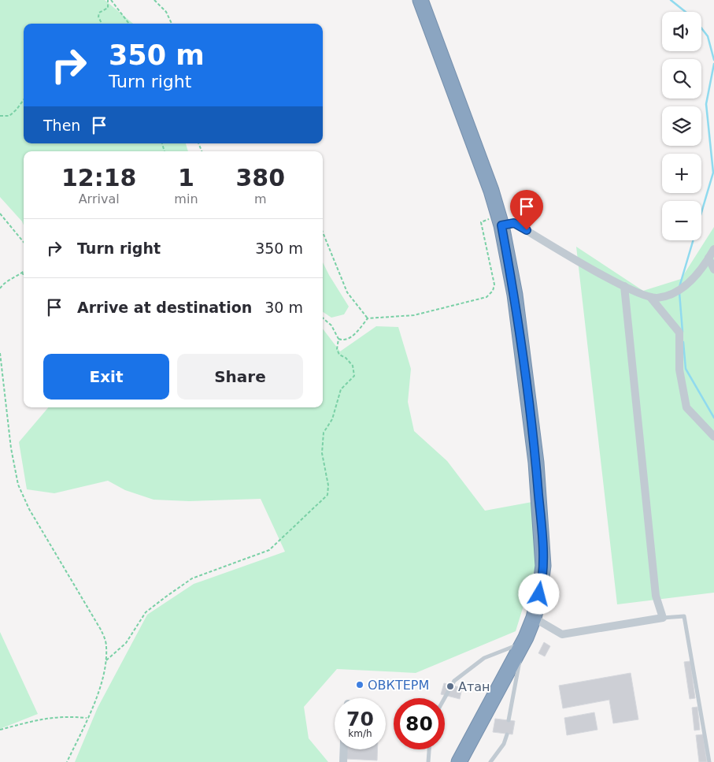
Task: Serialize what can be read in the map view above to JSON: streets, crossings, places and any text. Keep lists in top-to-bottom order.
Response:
{
  "places": ["ОВКТЕРМ", "Атан"],
  "page": {
    "map_buttons": ["+", "−"],
    "turn": ["350 m", "Turn right"],
    "then": "Then",
    "eta": [
      "12:18",
      "Arrival",
      "1",
      "min",
      "380",
      "m"
    ],
    "list": [
      {
        "name": "Turn right",
        "value": "350 m"
      },
      {
        "name": "Arrive at destination",
        "value": "30 m"
      }
    ],
    "buttons": ["Exit", "Share"],
    "speed": "70 km/h",
    "limit": "80"
  }
}
